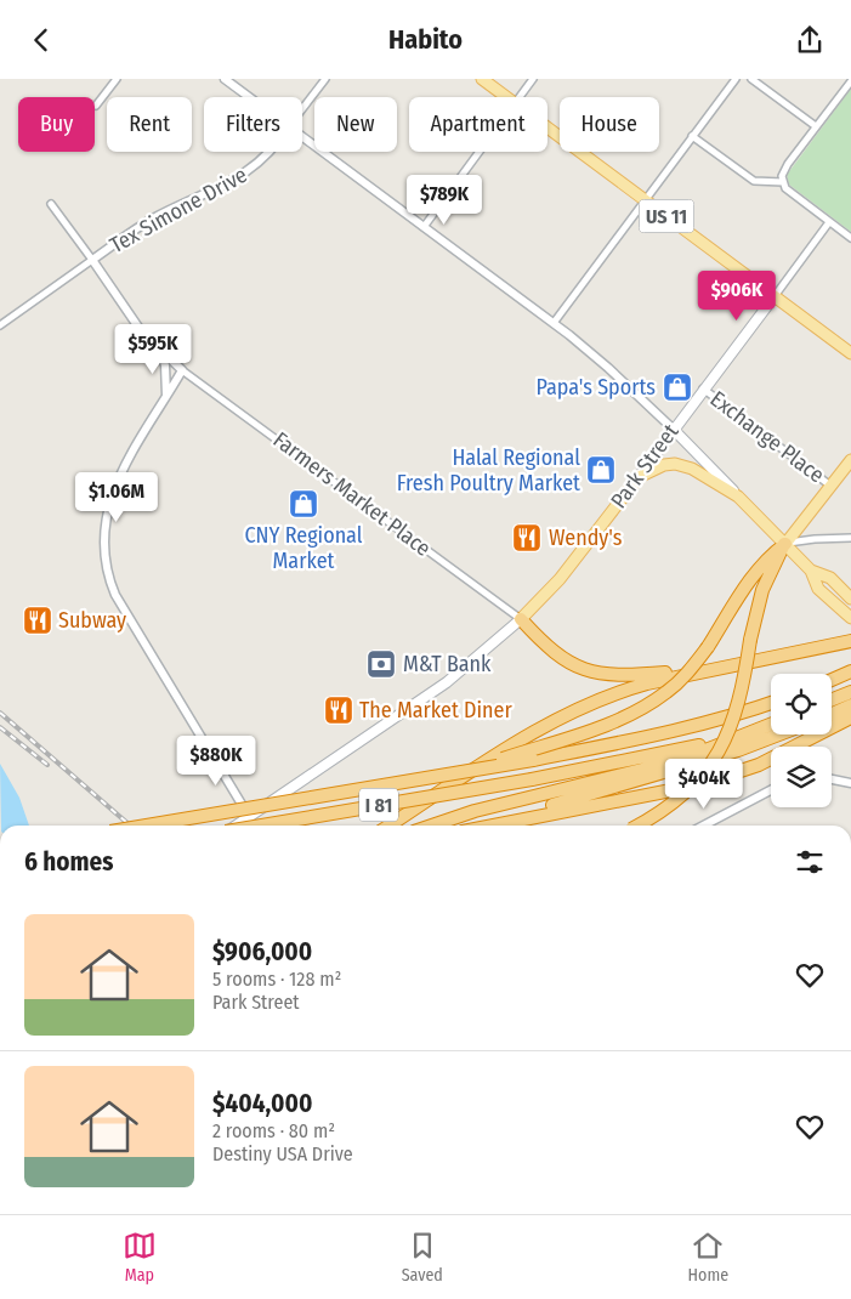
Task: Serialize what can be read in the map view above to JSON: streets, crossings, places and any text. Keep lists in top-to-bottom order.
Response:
{
  "streets": {
    "highway": ["I 81"],
    "main road": ["US 11", "Park Street"],
    "street": ["Tex Simone Drive", "Exchange Place", "Farmers Market Place"]
  },
  "crossings": [
    ["US 11", "Park Street"],
    ["Exchange Place", "Park Street"],
    ["Park Street", "Farmers Market Place"]
  ],
  "places": {
    "shop": ["Papa's Sports", "Halal Regional Fresh Poultry Market", "CNY Regional Market"],
    "restaurant": ["Wendy's", "Subway", "The Market Diner"],
    "bank": ["M&T Bank"]
  },
  "page": {
    "header": "Habito",
    "chip": [
      "Buy",
      "Rent",
      "Filters",
      "New",
      "Apartment",
      "House"
    ],
    "price": [
      "$789K",
      "$906K",
      "$595K",
      "$1.06M",
      "$880K",
      "$404K"
    ],
    "heading": "6 homes",
    "list": [
      {
        "name": "$906,000",
        "note": "5 rooms · 128 m² · Park Street"
      },
      {
        "name": "$404,000",
        "note": "2 rooms · 80 m² · Destiny USA Drive"
      }
    ],
    "tabs": ["Map", "Saved", "Home"]
  }
}
